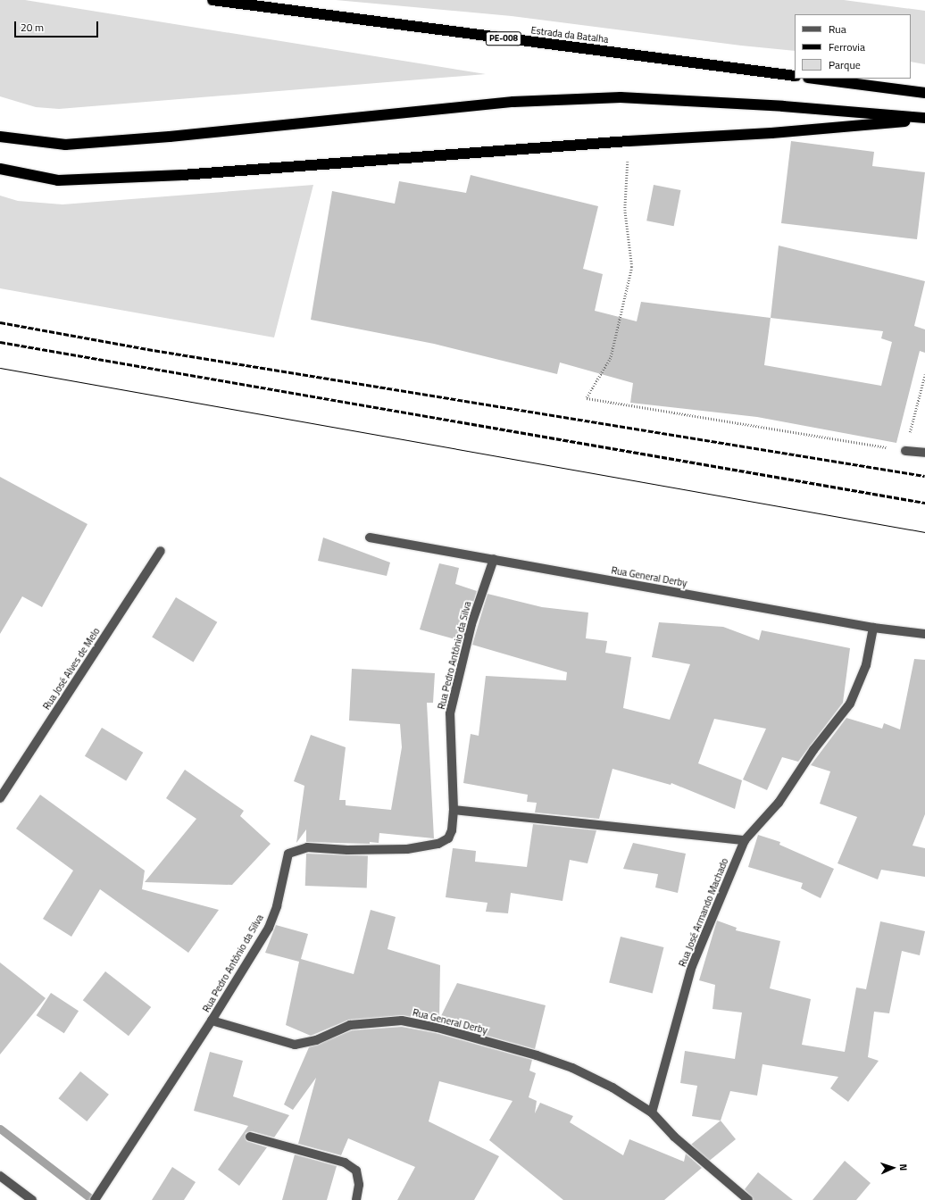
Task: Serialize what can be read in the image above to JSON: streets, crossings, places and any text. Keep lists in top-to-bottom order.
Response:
{
  "streets": {
    "highway": ["Estrada da Batalha", "PE-008"],
    "street": [
      "Rua General Derby",
      "Rua Pedro Antônio da Silva",
      "Rua José Alves de Melo",
      "Rua José Armando Machado"
    ]
  },
  "crossings": [
    ["Rua General Derby", "Rua Pedro Antônio da Silva"],
    ["Rua General Derby", "Rua José Armando Machado"]
  ],
  "legend": ["Rua", "Ferrovia", "Parque"],
  "scale_bar": "20 m",
  "north": "right"
}
